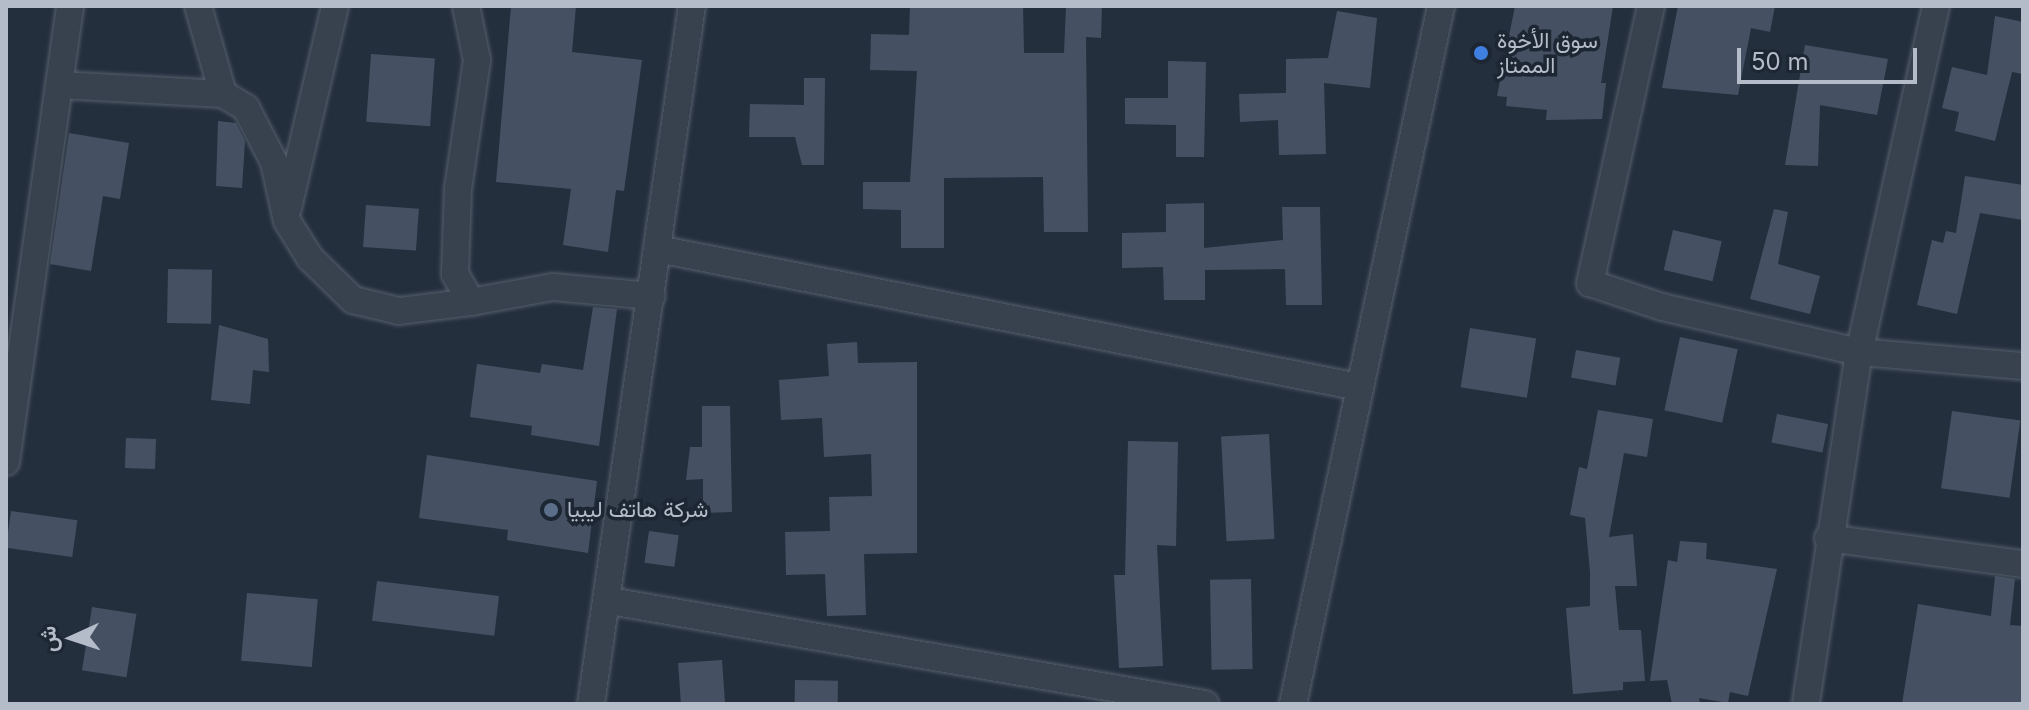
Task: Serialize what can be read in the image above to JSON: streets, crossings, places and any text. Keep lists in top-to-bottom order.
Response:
{
  "places": ["سوق الأخوة الممتاز", "شركة هاتف ليبيا"],
  "scale_bar": "50 m",
  "north": "left"
}
